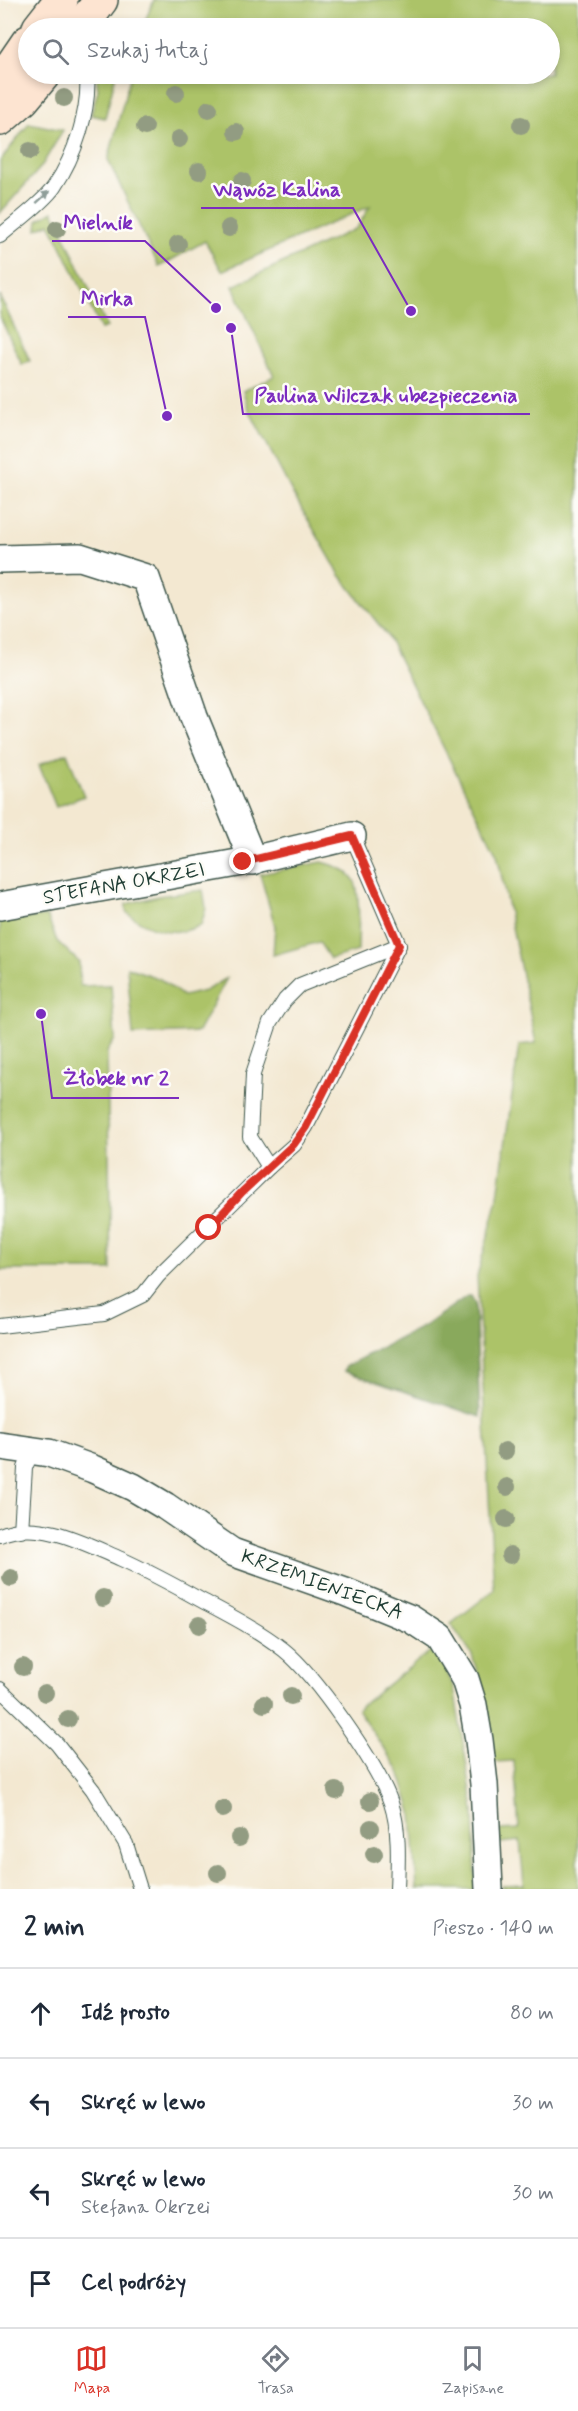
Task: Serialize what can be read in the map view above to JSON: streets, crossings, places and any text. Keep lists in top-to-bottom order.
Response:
{
  "streets": {
    "street": ["STEFANA OKRZEI", "KRZEMIENIECKA"]
  },
  "places": [
    "Mielnik",
    "Wąwóz Kalina",
    "Paulina Wilczak ubezpieczenia",
    "Mirka",
    "Żłobek nr 2"
  ],
  "page": {
    "search": "Szukaj tutaj",
    "heading": ["2 min", "Pieszo · 140 m"],
    "list": [
      ["Idź prosto", "80 m"],
      ["Skręć w lewo", "30 m"],
      ["Skręć w lewo", "Stefana Okrzei", "30 m"],
      "Cel podróży"
    ],
    "nav": ["Mapa", "Trasa", "Zapisane"]
  }
}
